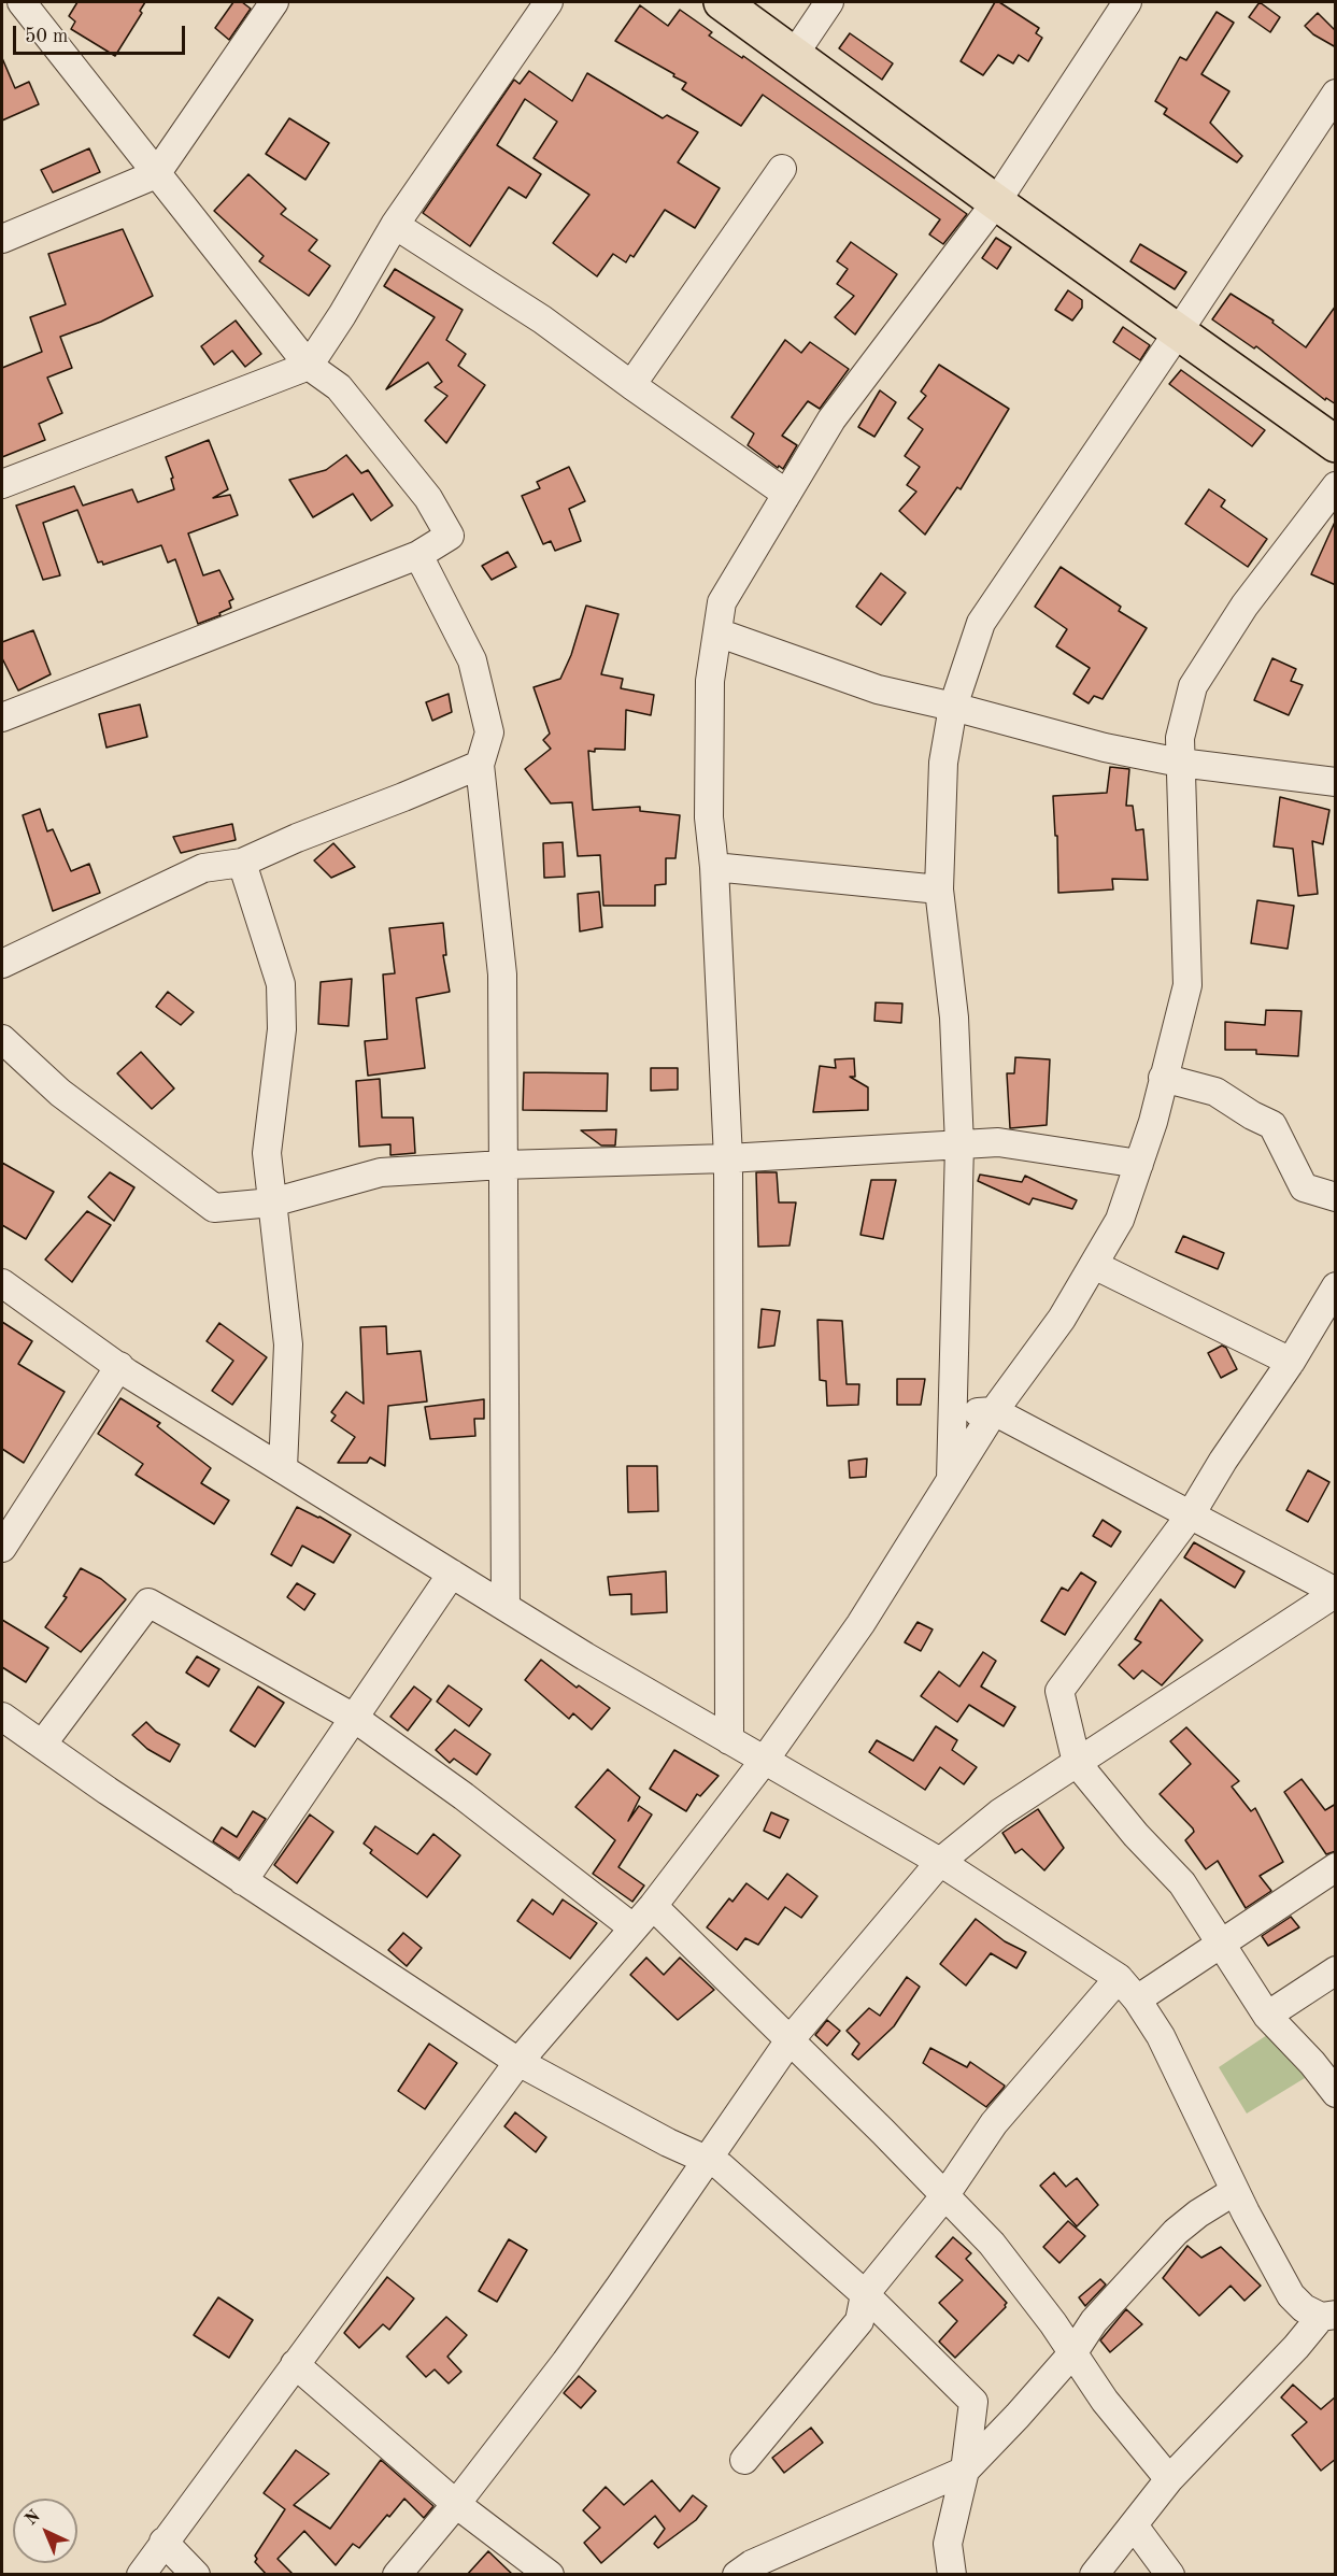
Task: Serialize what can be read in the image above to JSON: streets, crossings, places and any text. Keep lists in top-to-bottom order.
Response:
{
  "scale_bar": "50 m",
  "north": "top left"
}
